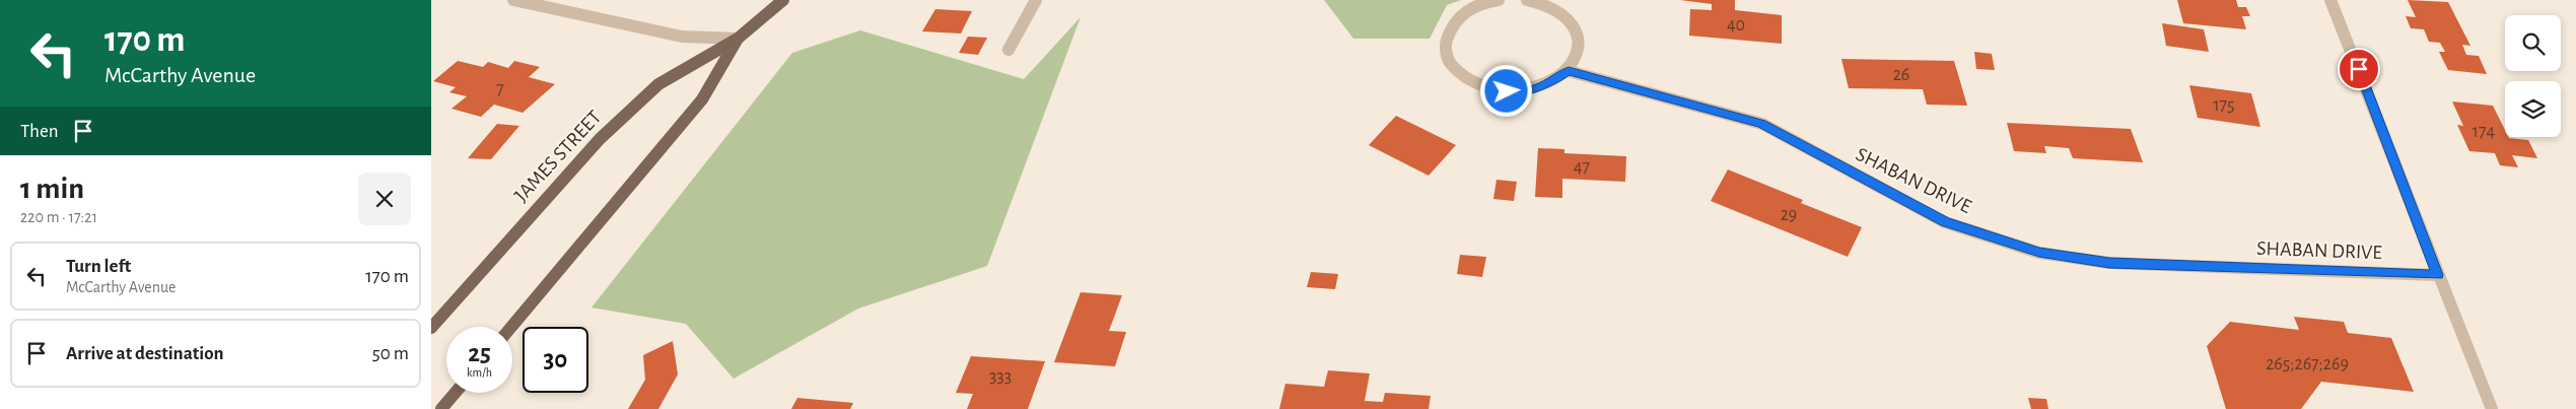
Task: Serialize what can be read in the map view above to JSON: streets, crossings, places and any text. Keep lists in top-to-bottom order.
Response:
{
  "streets": {
    "main road": ["JAMES STREET"],
    "street": ["SHABAN DRIVE"]
  },
  "house_numbers": [
    "40",
    "26",
    "7",
    "175",
    "174",
    "47",
    "29",
    "265;267;269",
    "333"
  ],
  "page": {
    "turn": ["170 m", "McCarthy Avenue"],
    "then": "Then",
    "heading": ["1 min", "220 m · 17:21"],
    "list": [
      {
        "name": "Turn left",
        "note": "McCarthy Avenue",
        "value": "170 m"
      },
      {
        "name": "Arrive at destination",
        "value": "50 m"
      }
    ],
    "speed": "25 km/h",
    "limit": "30"
  }
}
